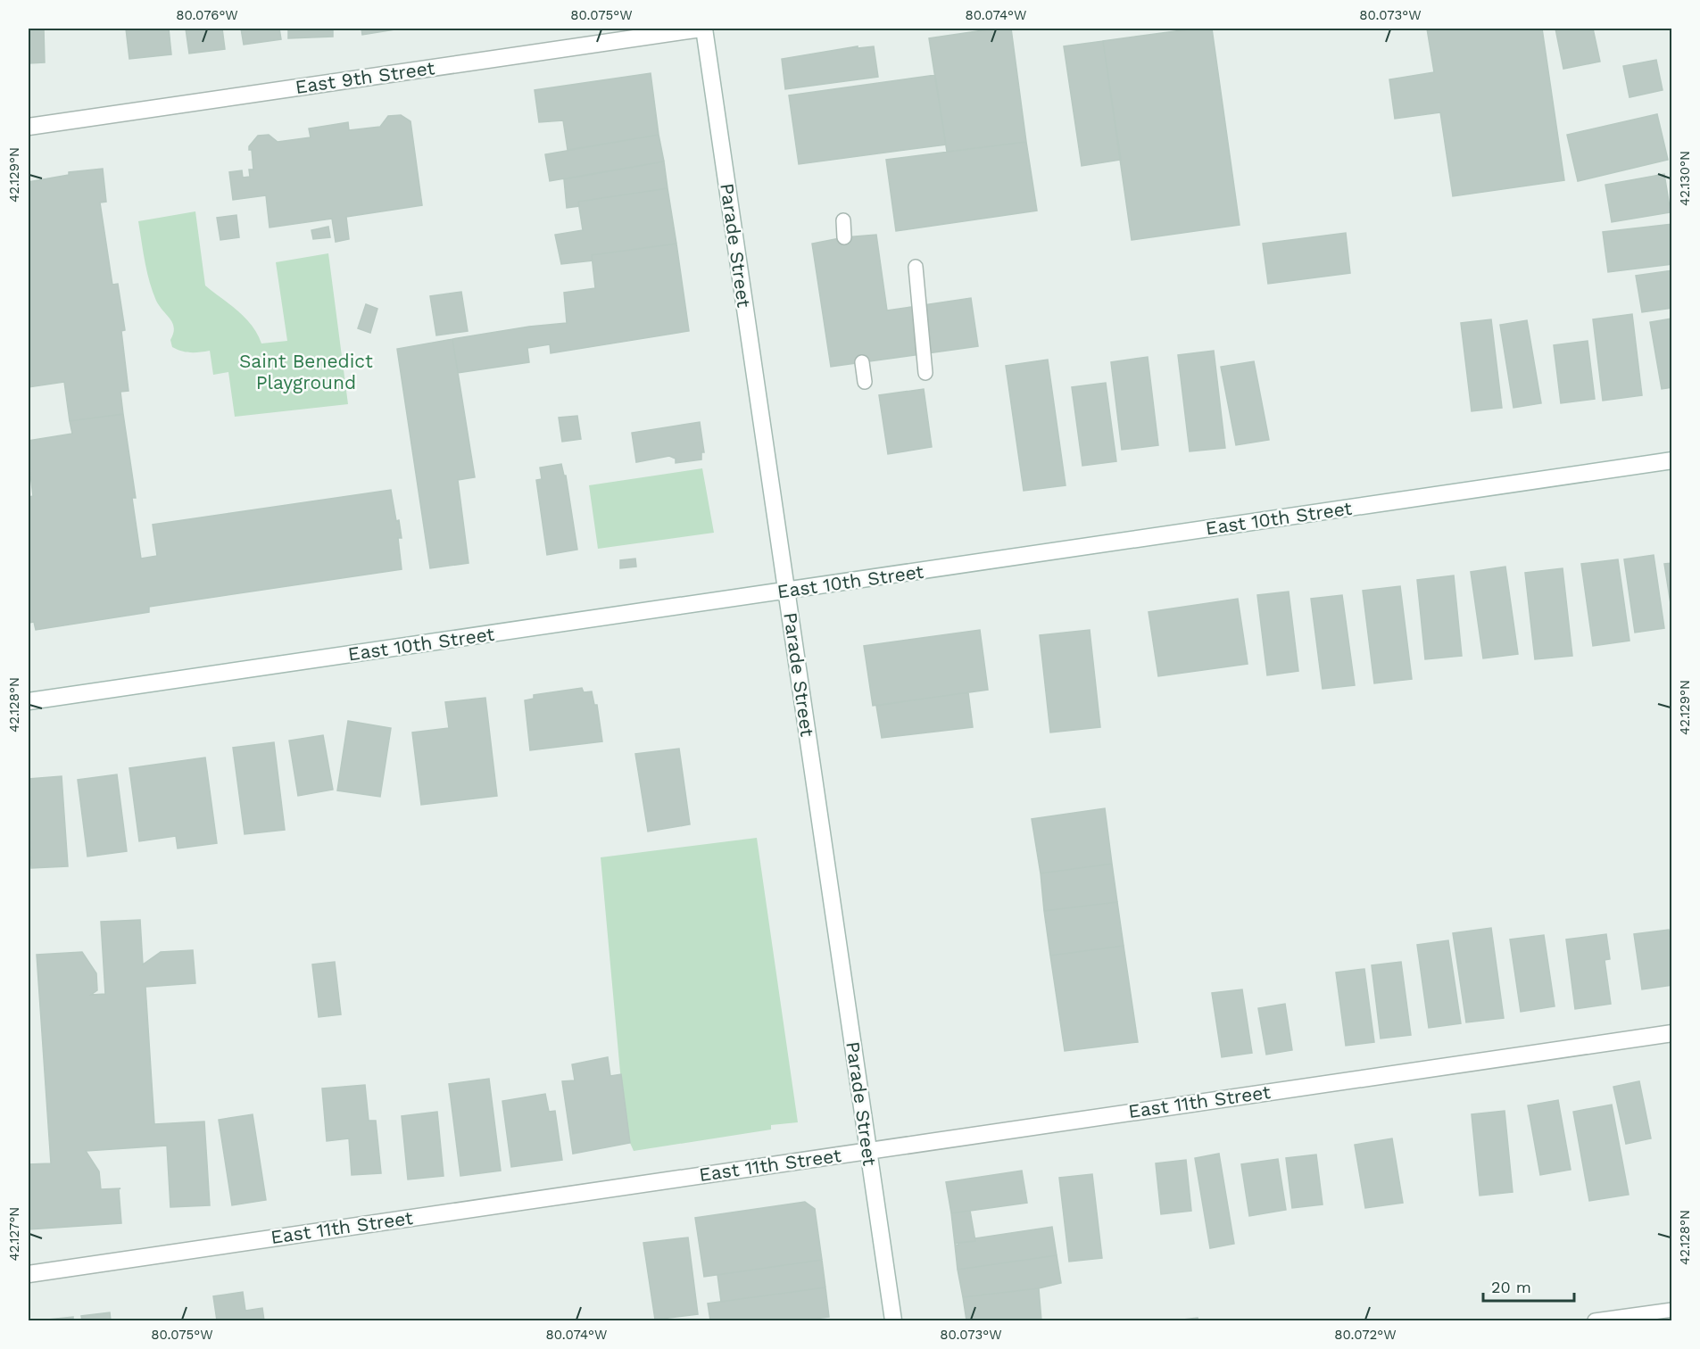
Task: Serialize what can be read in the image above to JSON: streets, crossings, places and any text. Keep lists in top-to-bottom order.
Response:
{
  "streets": {
    "street": [
      "East 9th Street",
      "Parade Street",
      "East 10th Street",
      "East 11th Street"
    ]
  },
  "crossings": [
    ["East 9th Street", "Parade Street"],
    ["Parade Street", "East 10th Street"],
    ["Parade Street", "East 11th Street"]
  ],
  "parks": ["Saint Benedict Playground"],
  "scale_bar": "20 m",
  "coordinates": [
    "80.076°W",
    "80.075°W",
    "80.074°W",
    "80.073°W",
    "42.129°N",
    "42.130°N",
    "42.128°N",
    "42.127°N",
    "80.072°W"
  ]
}
